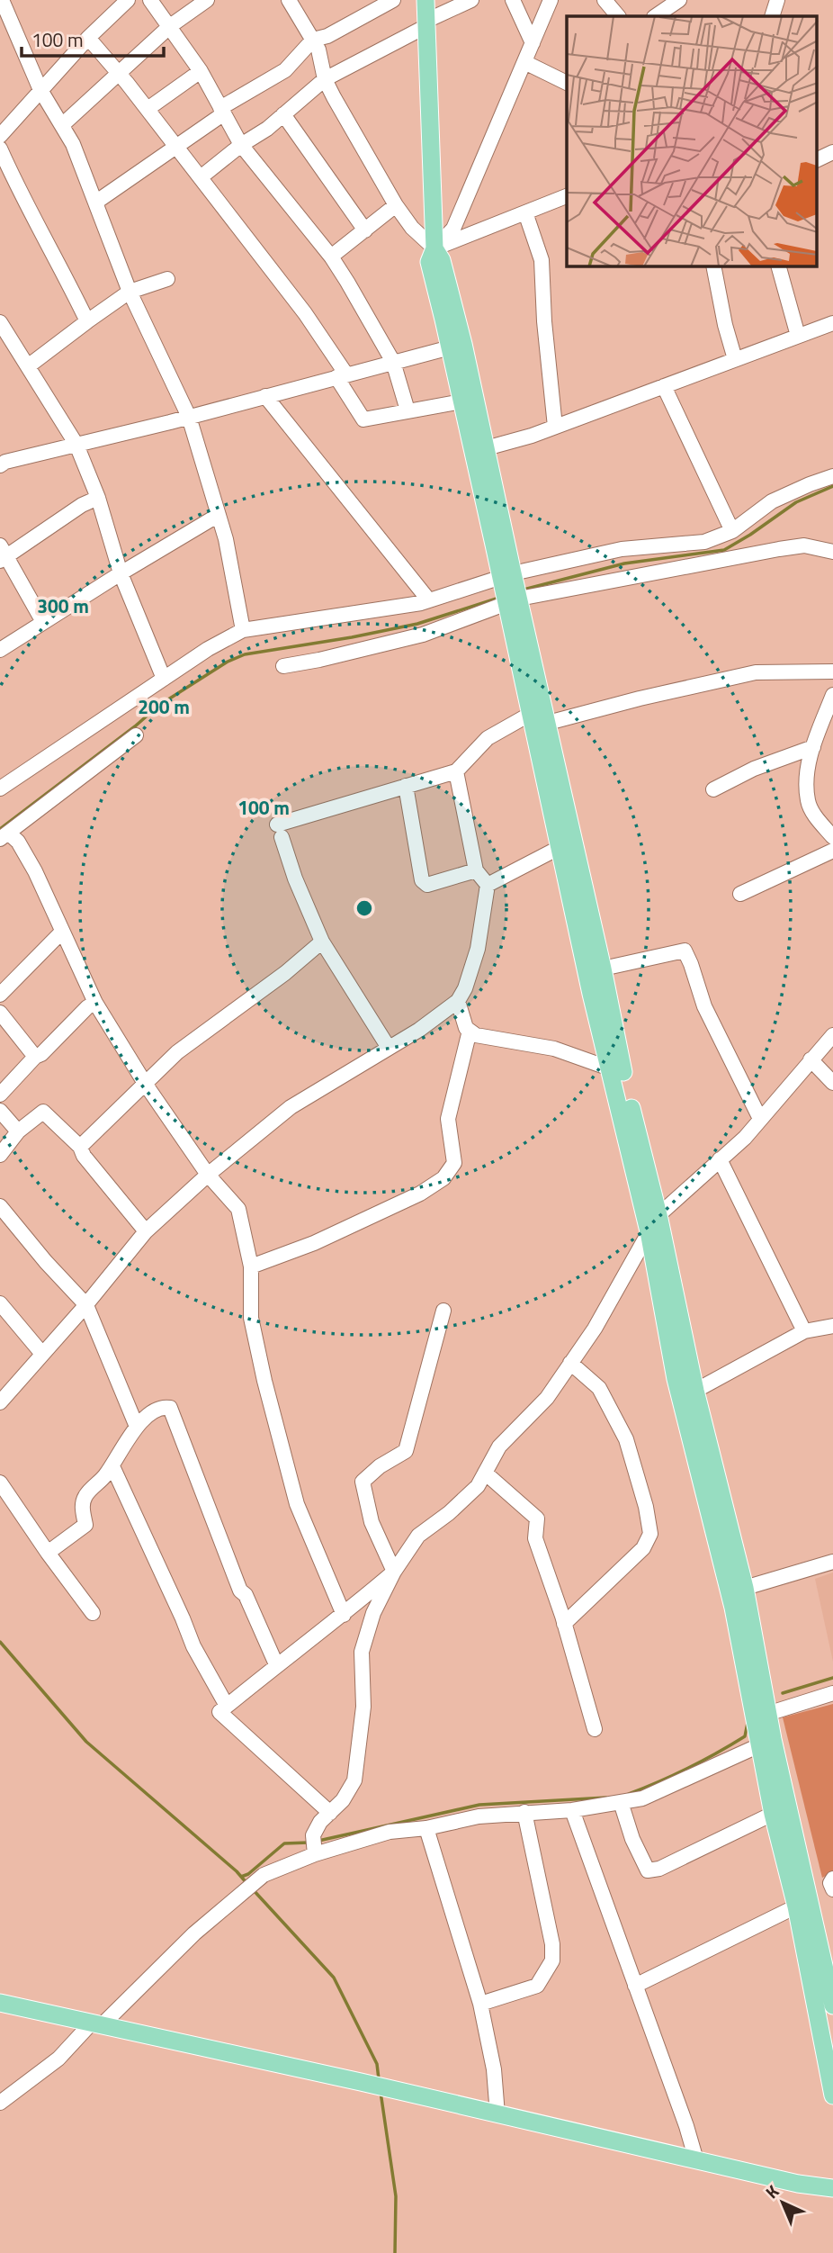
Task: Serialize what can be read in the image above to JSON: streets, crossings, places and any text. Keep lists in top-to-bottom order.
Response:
{
  "scale_bar": "100 m",
  "north": "top left",
  "rings": ["300 m", "200 m", "100 m"]
}
